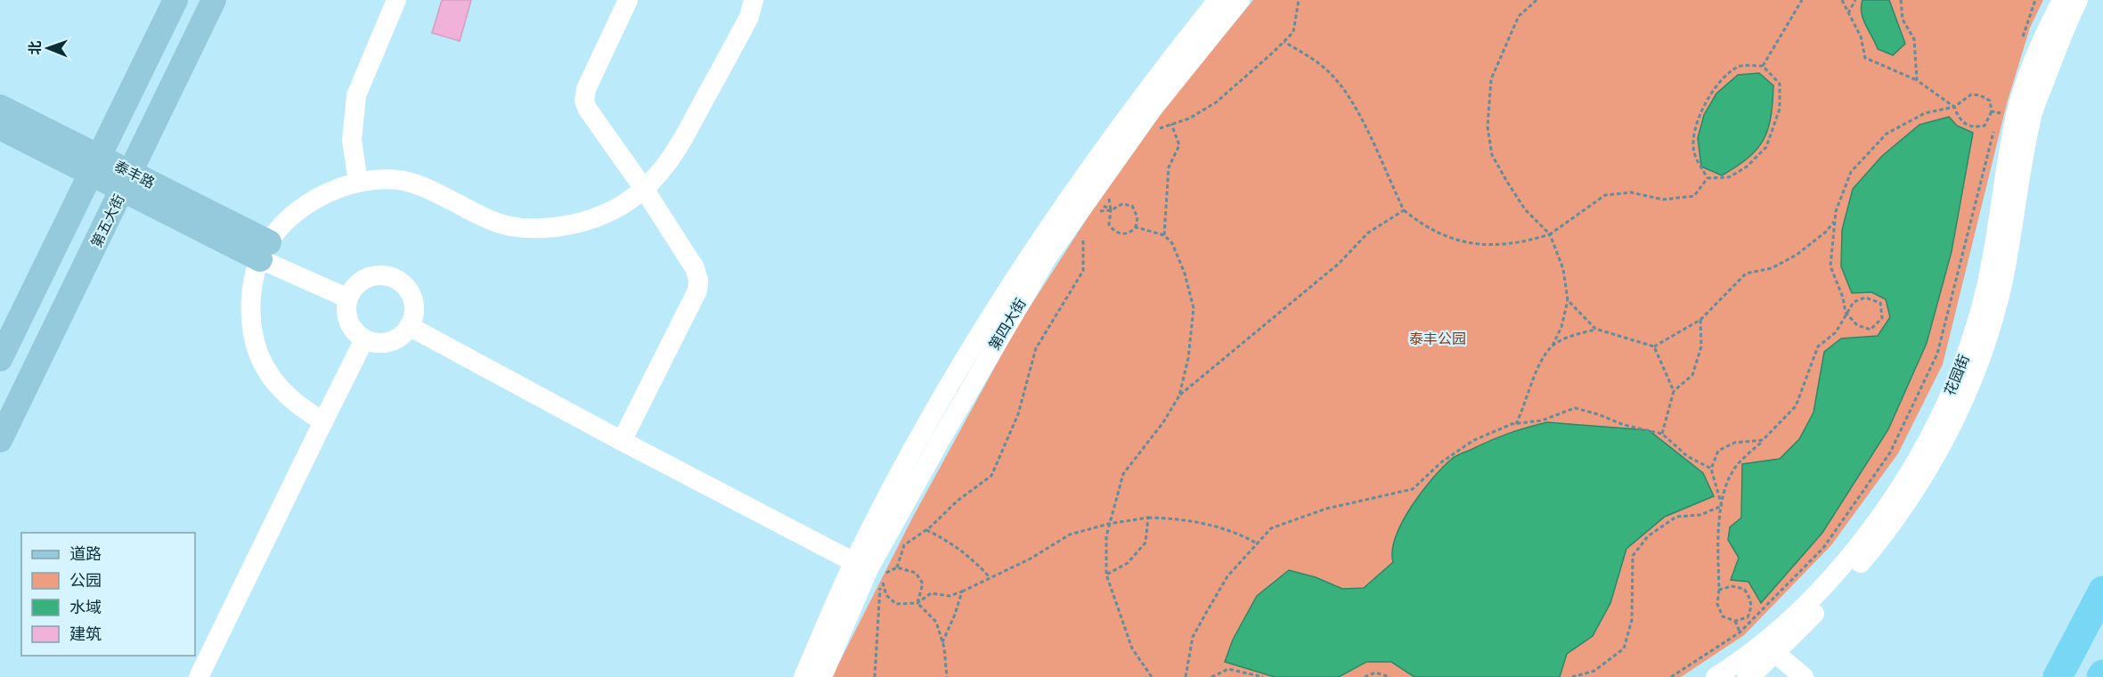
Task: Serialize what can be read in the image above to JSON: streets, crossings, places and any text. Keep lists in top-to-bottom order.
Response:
{
  "streets": {
    "main road": ["泰丰路", "第五大街"],
    "street": ["第四大街", "花园街"]
  },
  "crossings": [
    ["泰丰路", "第五大街"]
  ],
  "parks": ["泰丰公园"],
  "legend": [
    "道路",
    "公园",
    "水域",
    "建筑"
  ],
  "north": "left"
}
